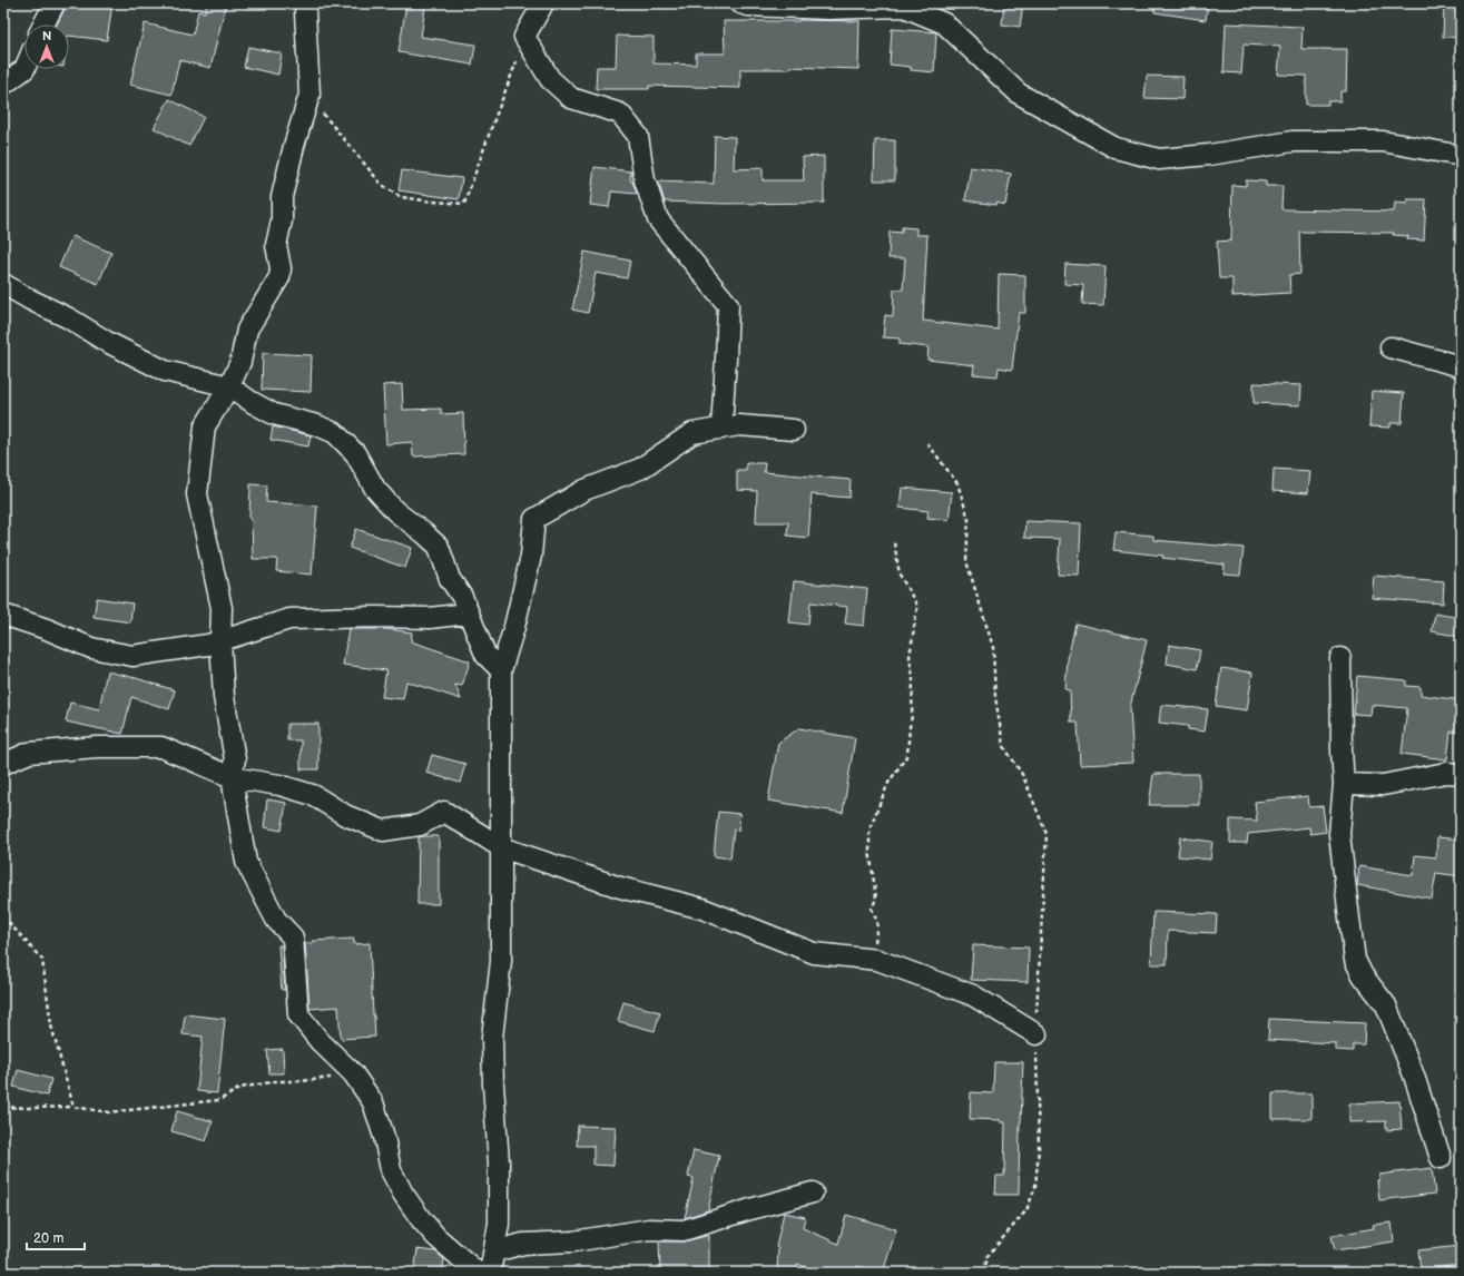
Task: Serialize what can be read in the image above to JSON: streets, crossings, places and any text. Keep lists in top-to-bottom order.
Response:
{
  "scale_bar": "20 m",
  "north": "top"
}
